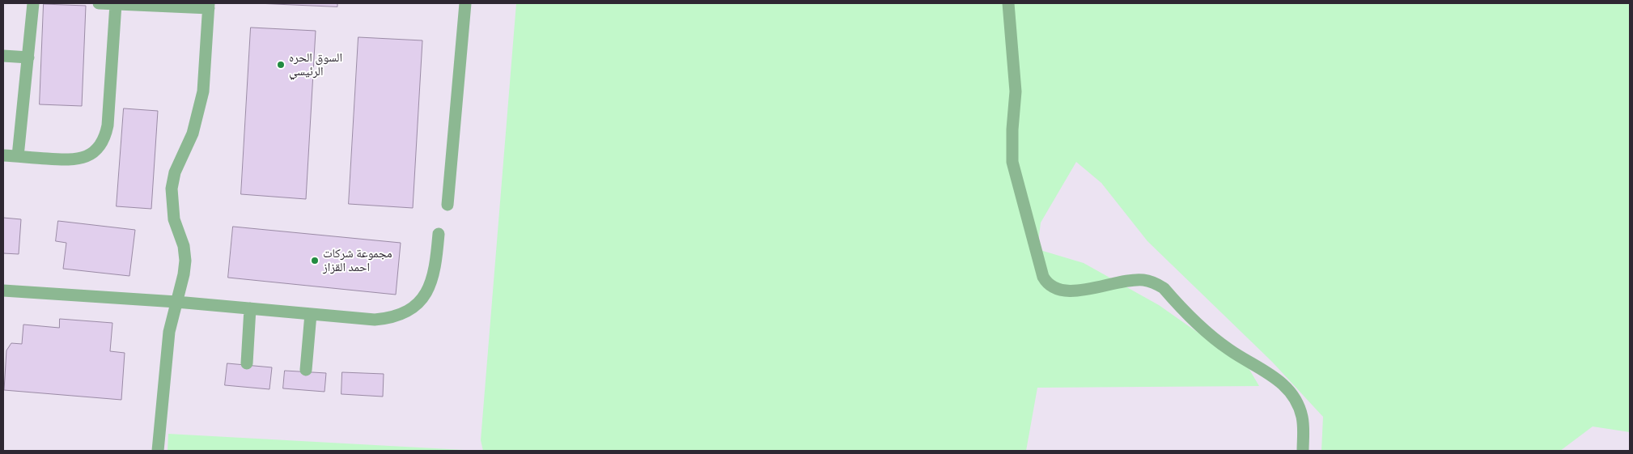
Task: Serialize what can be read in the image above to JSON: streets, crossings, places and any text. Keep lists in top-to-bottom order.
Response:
{
  "places": ["السوق الحره الرئيسي", "مجموعة شركات احمد القزاز"]
}
